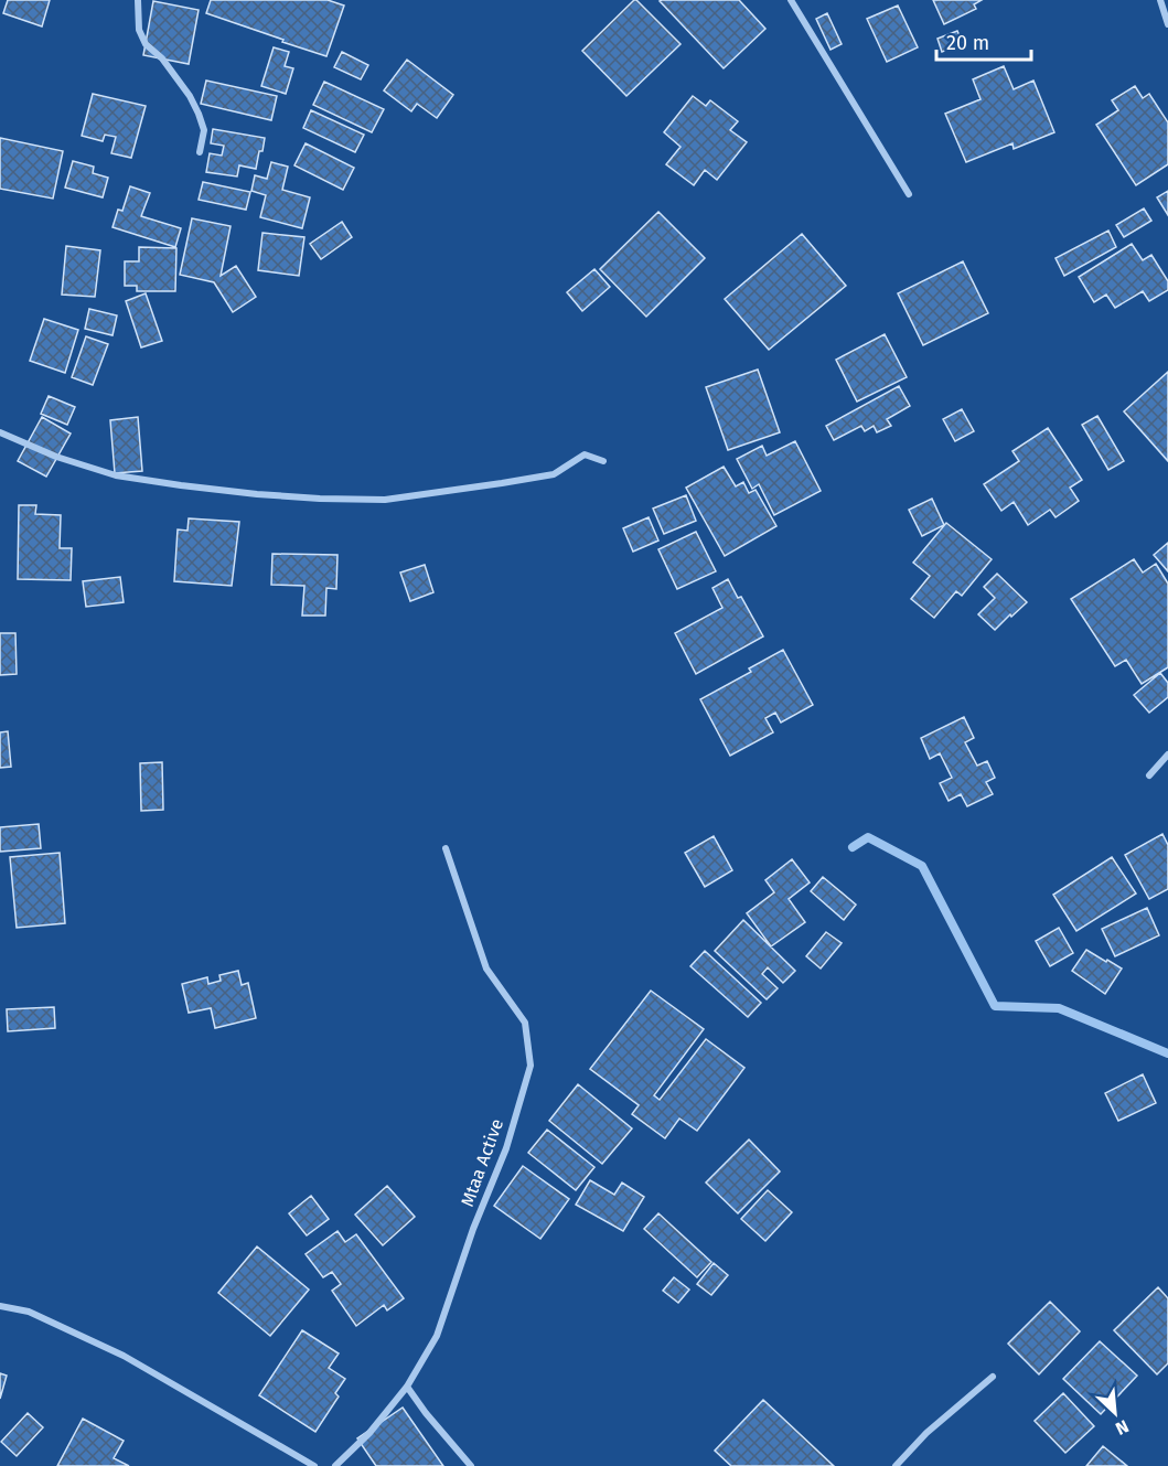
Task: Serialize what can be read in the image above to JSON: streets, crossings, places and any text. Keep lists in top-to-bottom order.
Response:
{
  "streets": {
    "street": ["Mtaa Active"]
  },
  "scale_bar": "20 m",
  "north": "bottom right"
}
